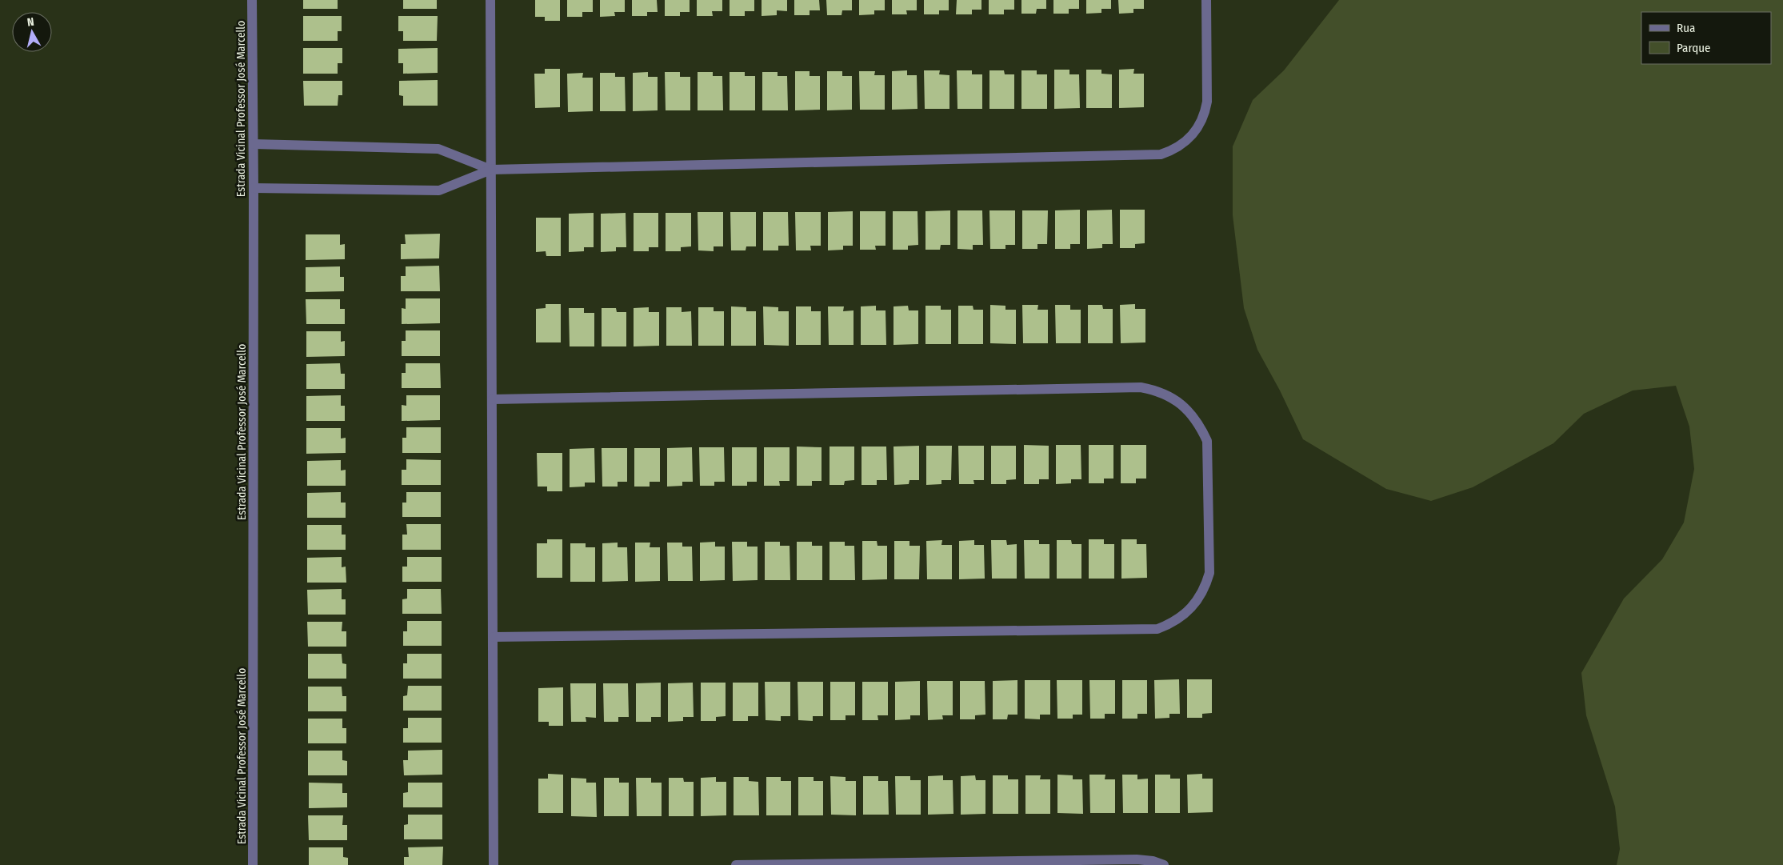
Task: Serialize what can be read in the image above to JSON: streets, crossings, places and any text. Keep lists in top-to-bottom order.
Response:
{
  "streets": {
    "street": ["Estrada Vicinal Professor José Marcello"]
  },
  "legend": ["Rua", "Parque"],
  "north": "top"
}
